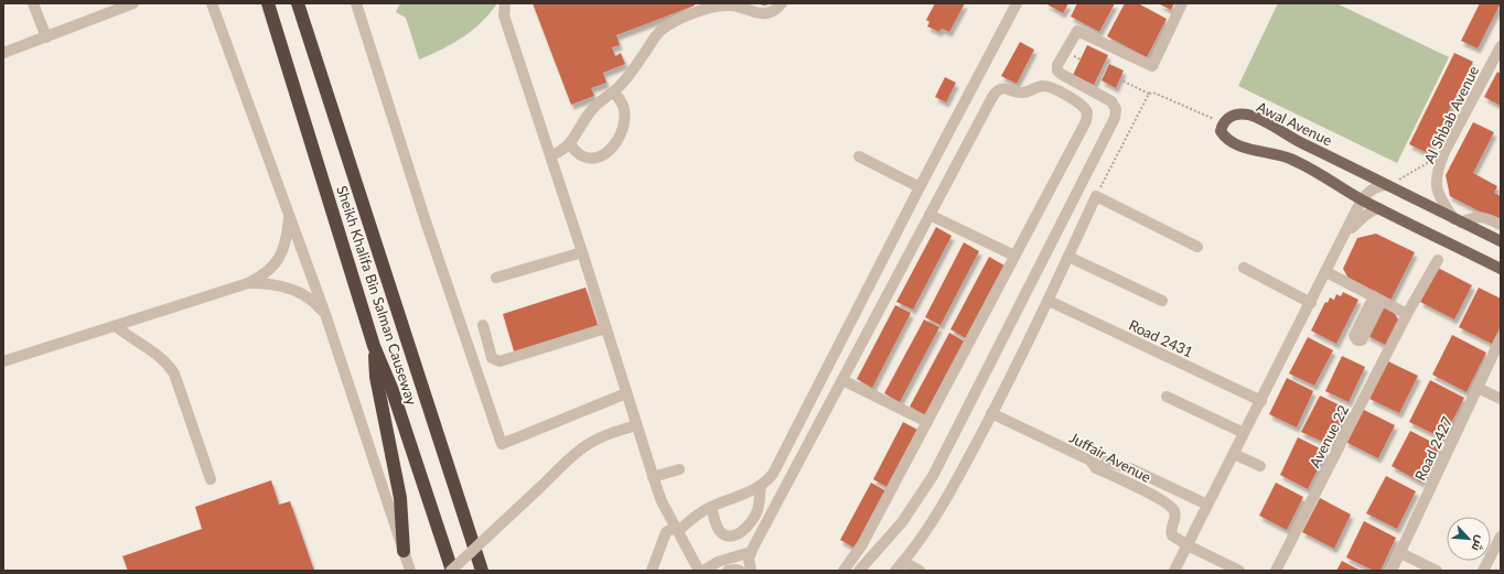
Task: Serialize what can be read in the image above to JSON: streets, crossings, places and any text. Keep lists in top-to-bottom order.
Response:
{
  "streets": {
    "highway": ["Sheikh Khalifa Bin Salman Causeway"],
    "main road": ["Awal Avenue"],
    "street": [
      "Al Shbab Avenue",
      "Road 2431",
      "Avenue 22",
      "Road 2427",
      "Juffair Avenue"
    ]
  },
  "crossings": [
    ["Al Shbab Avenue", "Awal Avenue"]
  ],
  "north": "bottom right"
}
